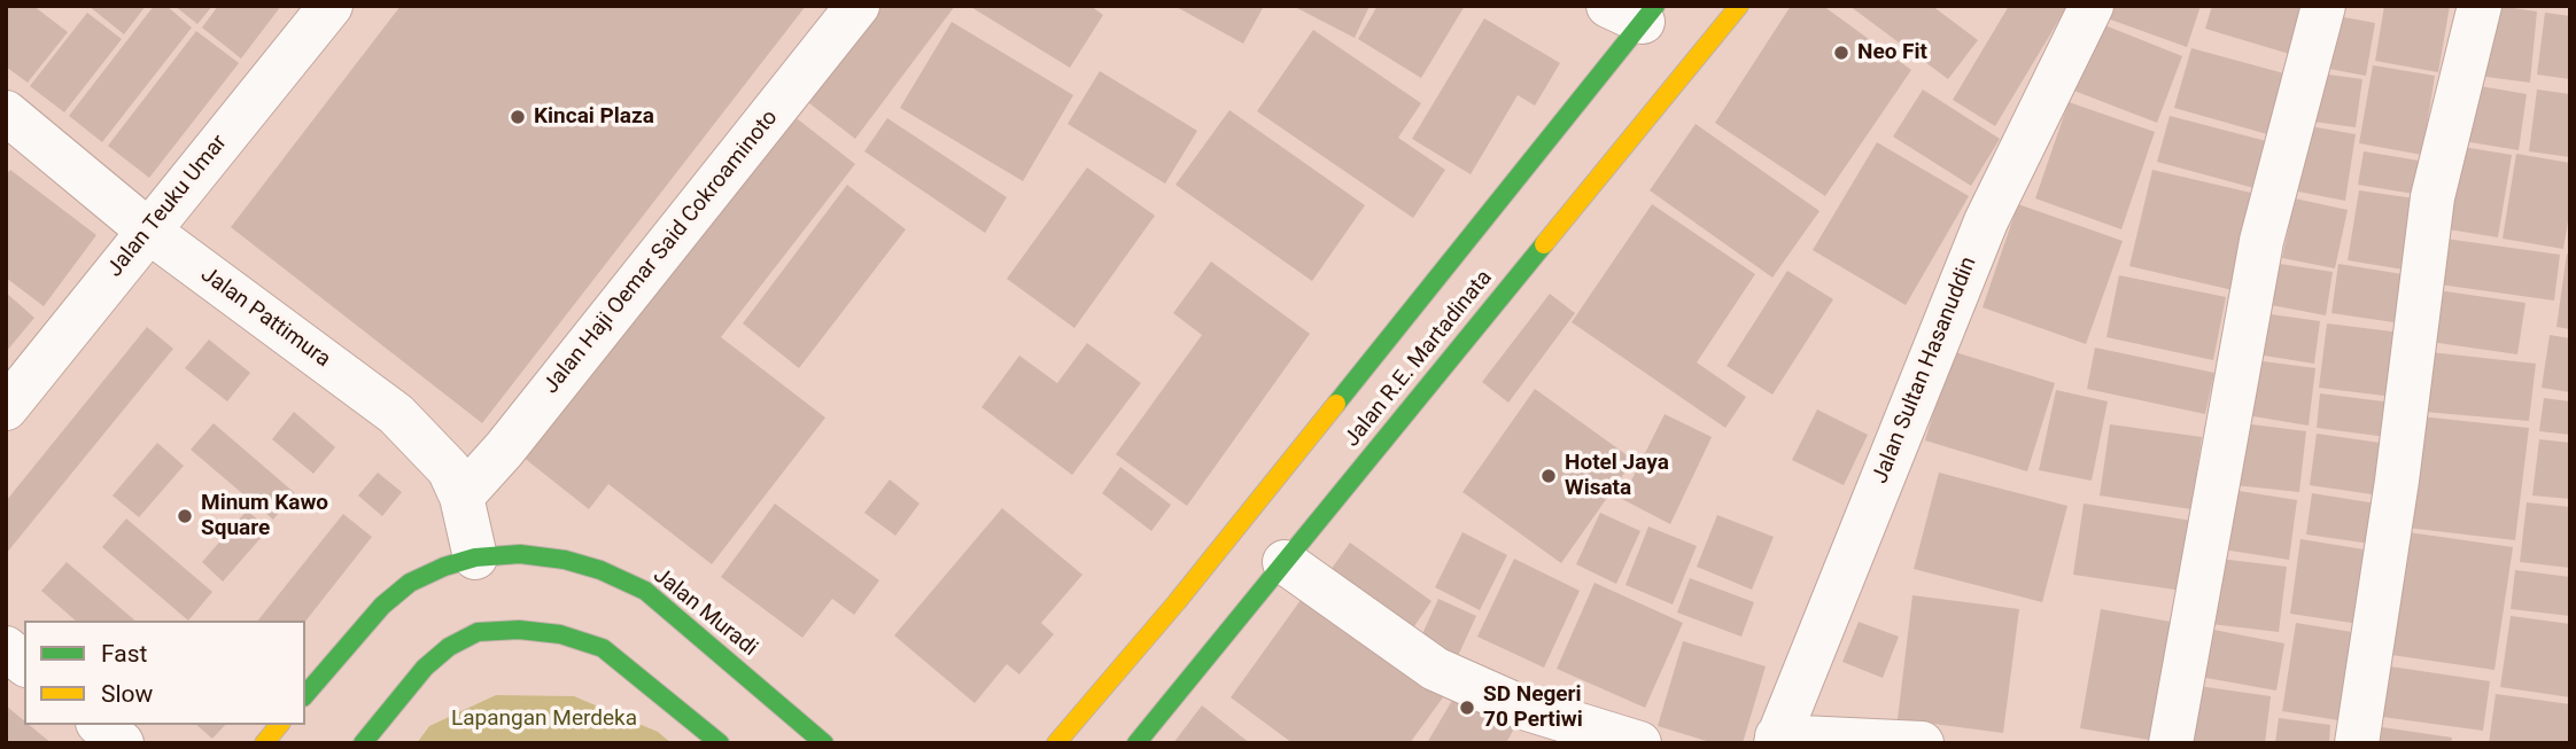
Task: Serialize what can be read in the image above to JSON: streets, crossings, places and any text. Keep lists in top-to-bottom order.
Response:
{
  "streets": {
    "highway": ["Jalan R.E. Martadinata", "Jalan Muradi"],
    "street": [
      "Jalan Teuku Umar",
      "Jalan Haji Oemar Said Cokroaminoto",
      "Jalan Pattimura",
      "Jalan Sultan Hasanuddin"
    ]
  },
  "crossings": [
    ["Jalan Teuku Umar", "Jalan Pattimura"],
    ["Jalan Haji Oemar Said Cokroaminoto", "Jalan Pattimura"],
    ["Jalan Pattimura", "Jalan Muradi"]
  ],
  "parks": ["Lapangan Merdeka"],
  "places": [
    "Neo Fit",
    "Kincai Plaza",
    "Hotel Jaya Wisata",
    "Minum Kawo Square",
    "SD Negeri 70 Pertiwi"
  ],
  "legend": ["Fast", "Slow"]
}
